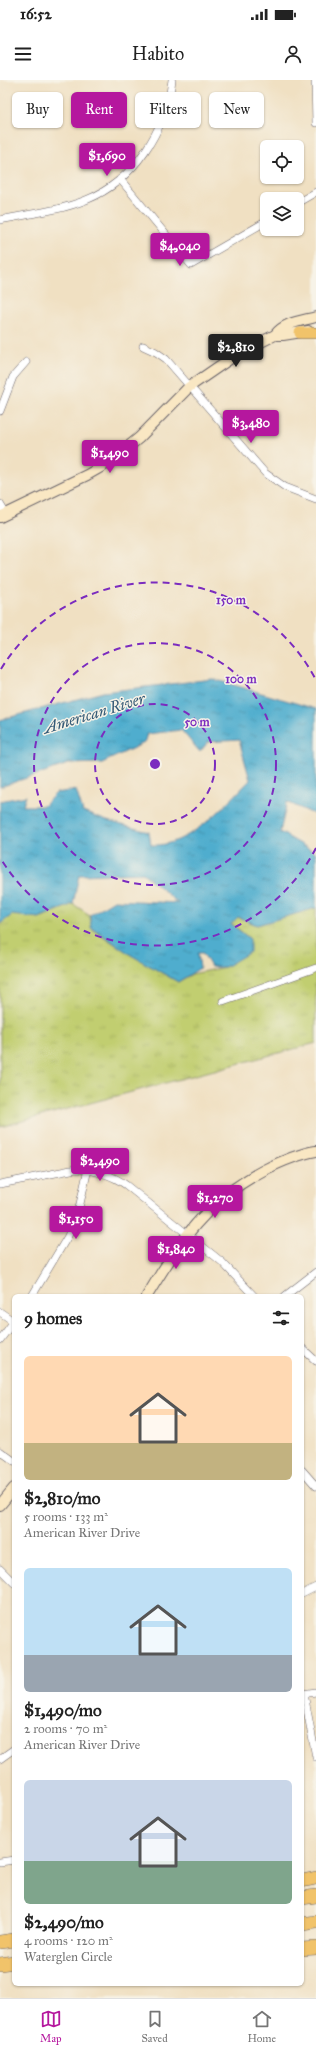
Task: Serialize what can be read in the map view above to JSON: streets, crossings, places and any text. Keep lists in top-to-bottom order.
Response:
{
  "water": ["American River"],
  "page": {
    "status": "16:52",
    "header": "Habito",
    "chip": [
      "Buy",
      "Rent",
      "Filters",
      "New"
    ],
    "price": [
      "$1,690",
      "$4,040",
      "$2,810",
      "$3,480",
      "$1,490",
      "$2,490",
      "$1,270",
      "$1,150",
      "$1,840"
    ],
    "heading": "9 homes",
    "list": [
      {
        "name": "$2,810/mo",
        "note": "5 rooms · 133 m² · American River Drive"
      },
      {
        "name": "$1,490/mo",
        "note": "2 rooms · 70 m² · American River Drive"
      },
      {
        "name": "$2,490/mo",
        "note": "4 rooms · 120 m² · Waterglen Circle"
      }
    ],
    "tabs": ["Map", "Saved", "Home"]
  },
  "rings": ["150 m", "100 m", "50 m"]
}
